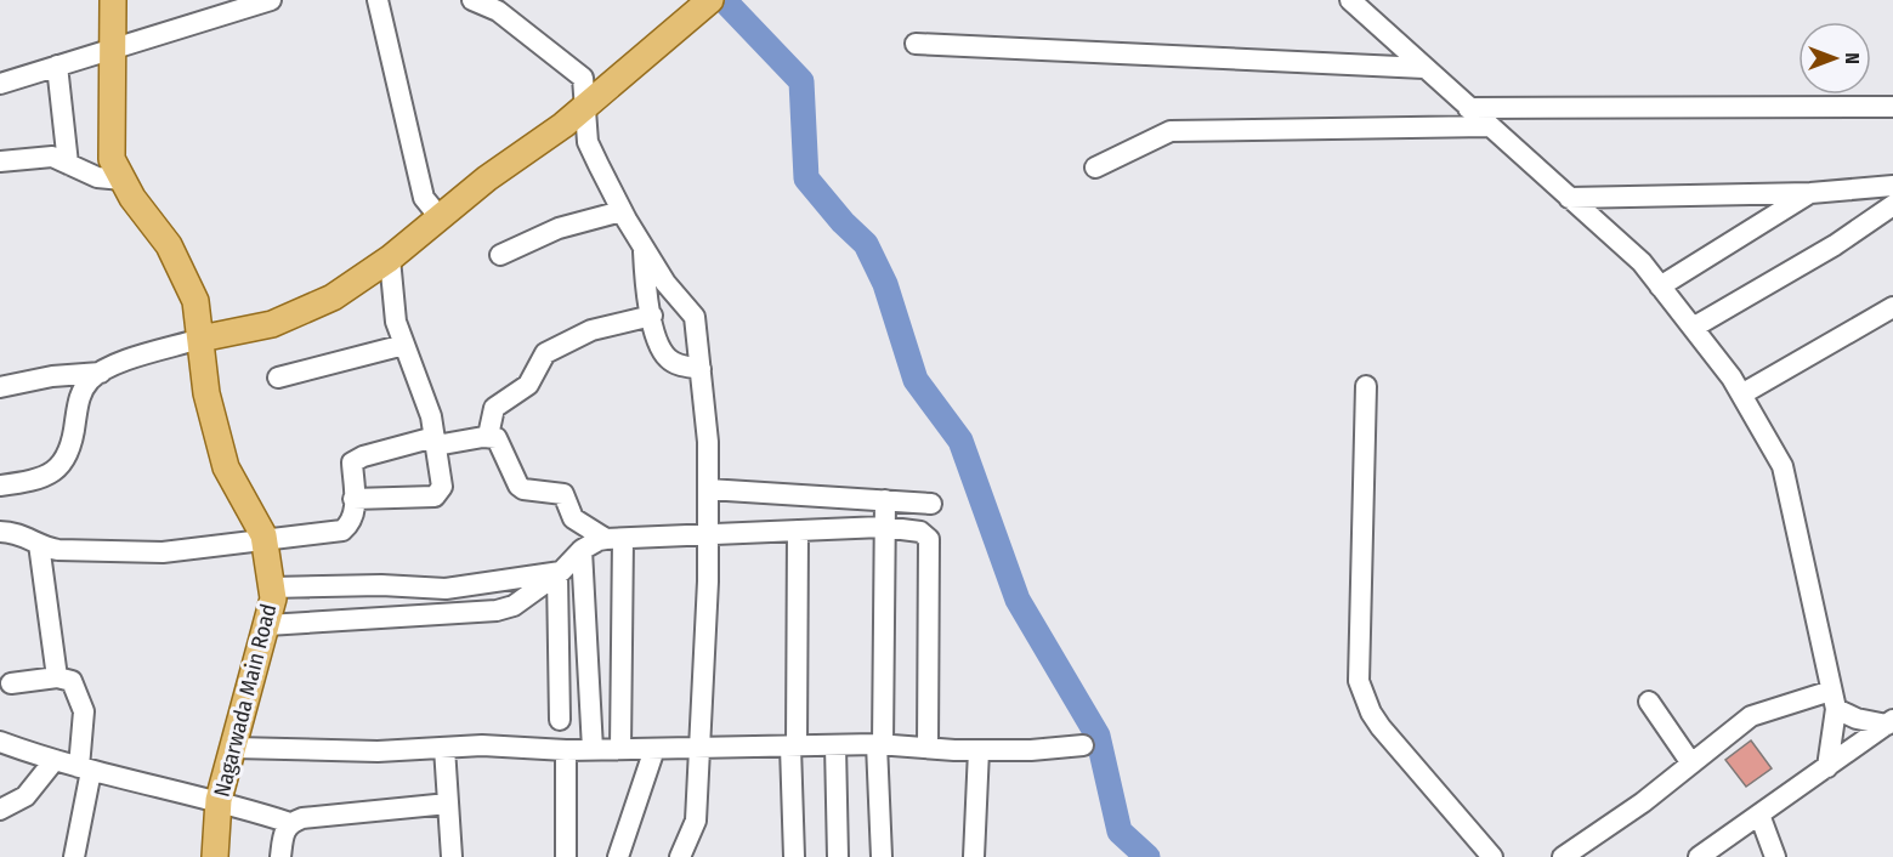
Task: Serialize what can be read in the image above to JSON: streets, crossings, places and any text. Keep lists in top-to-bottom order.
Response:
{
  "streets": {
    "main road": ["Nagarwada Main Road"]
  },
  "north": "right"
}
